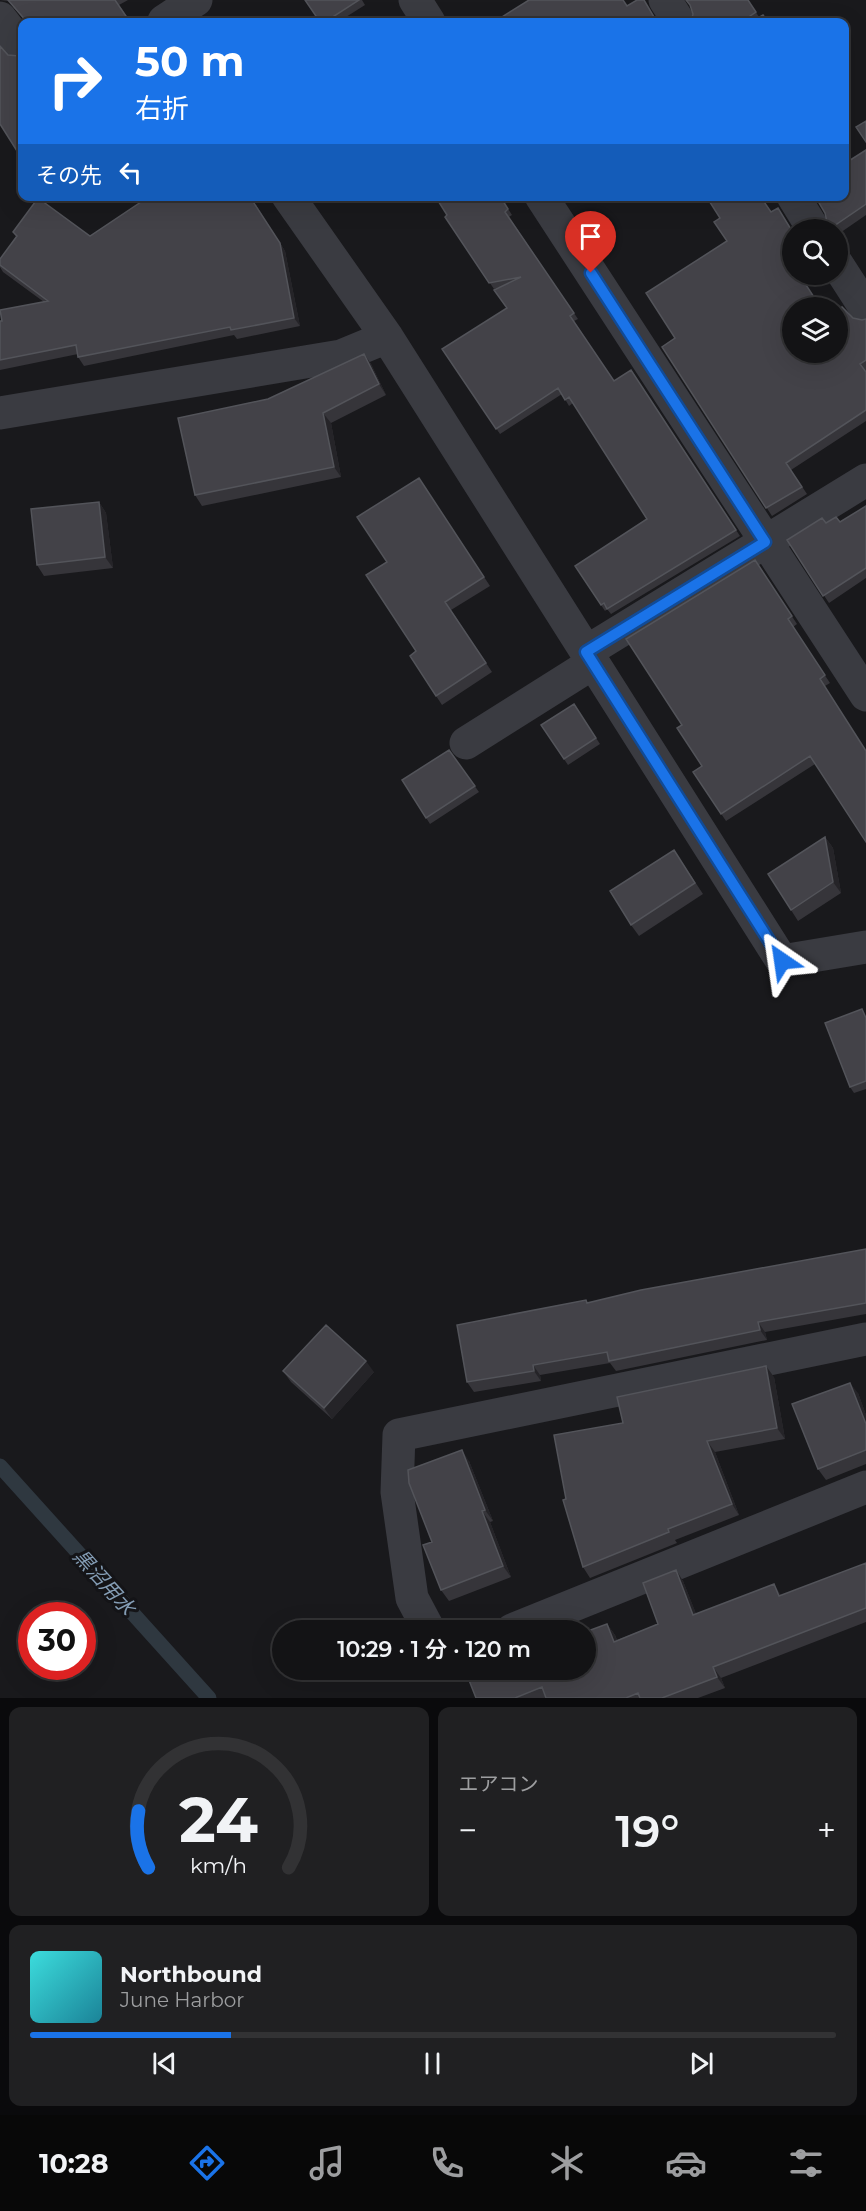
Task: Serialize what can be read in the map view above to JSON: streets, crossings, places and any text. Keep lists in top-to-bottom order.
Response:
{
  "water": ["黒沼用水"],
  "page": {
    "turn": ["50 m", "右折"],
    "then": "その先",
    "limit": "30",
    "trip": "10:29 · 1 分 · 120 m",
    "tile": "エアコン",
    "heat": ["−", "19°", "+"],
    "song": ["Northbound", "June Harbor"],
    "tabs": "10:28",
    "gauge": ["24", "km/h"]
  }
}
